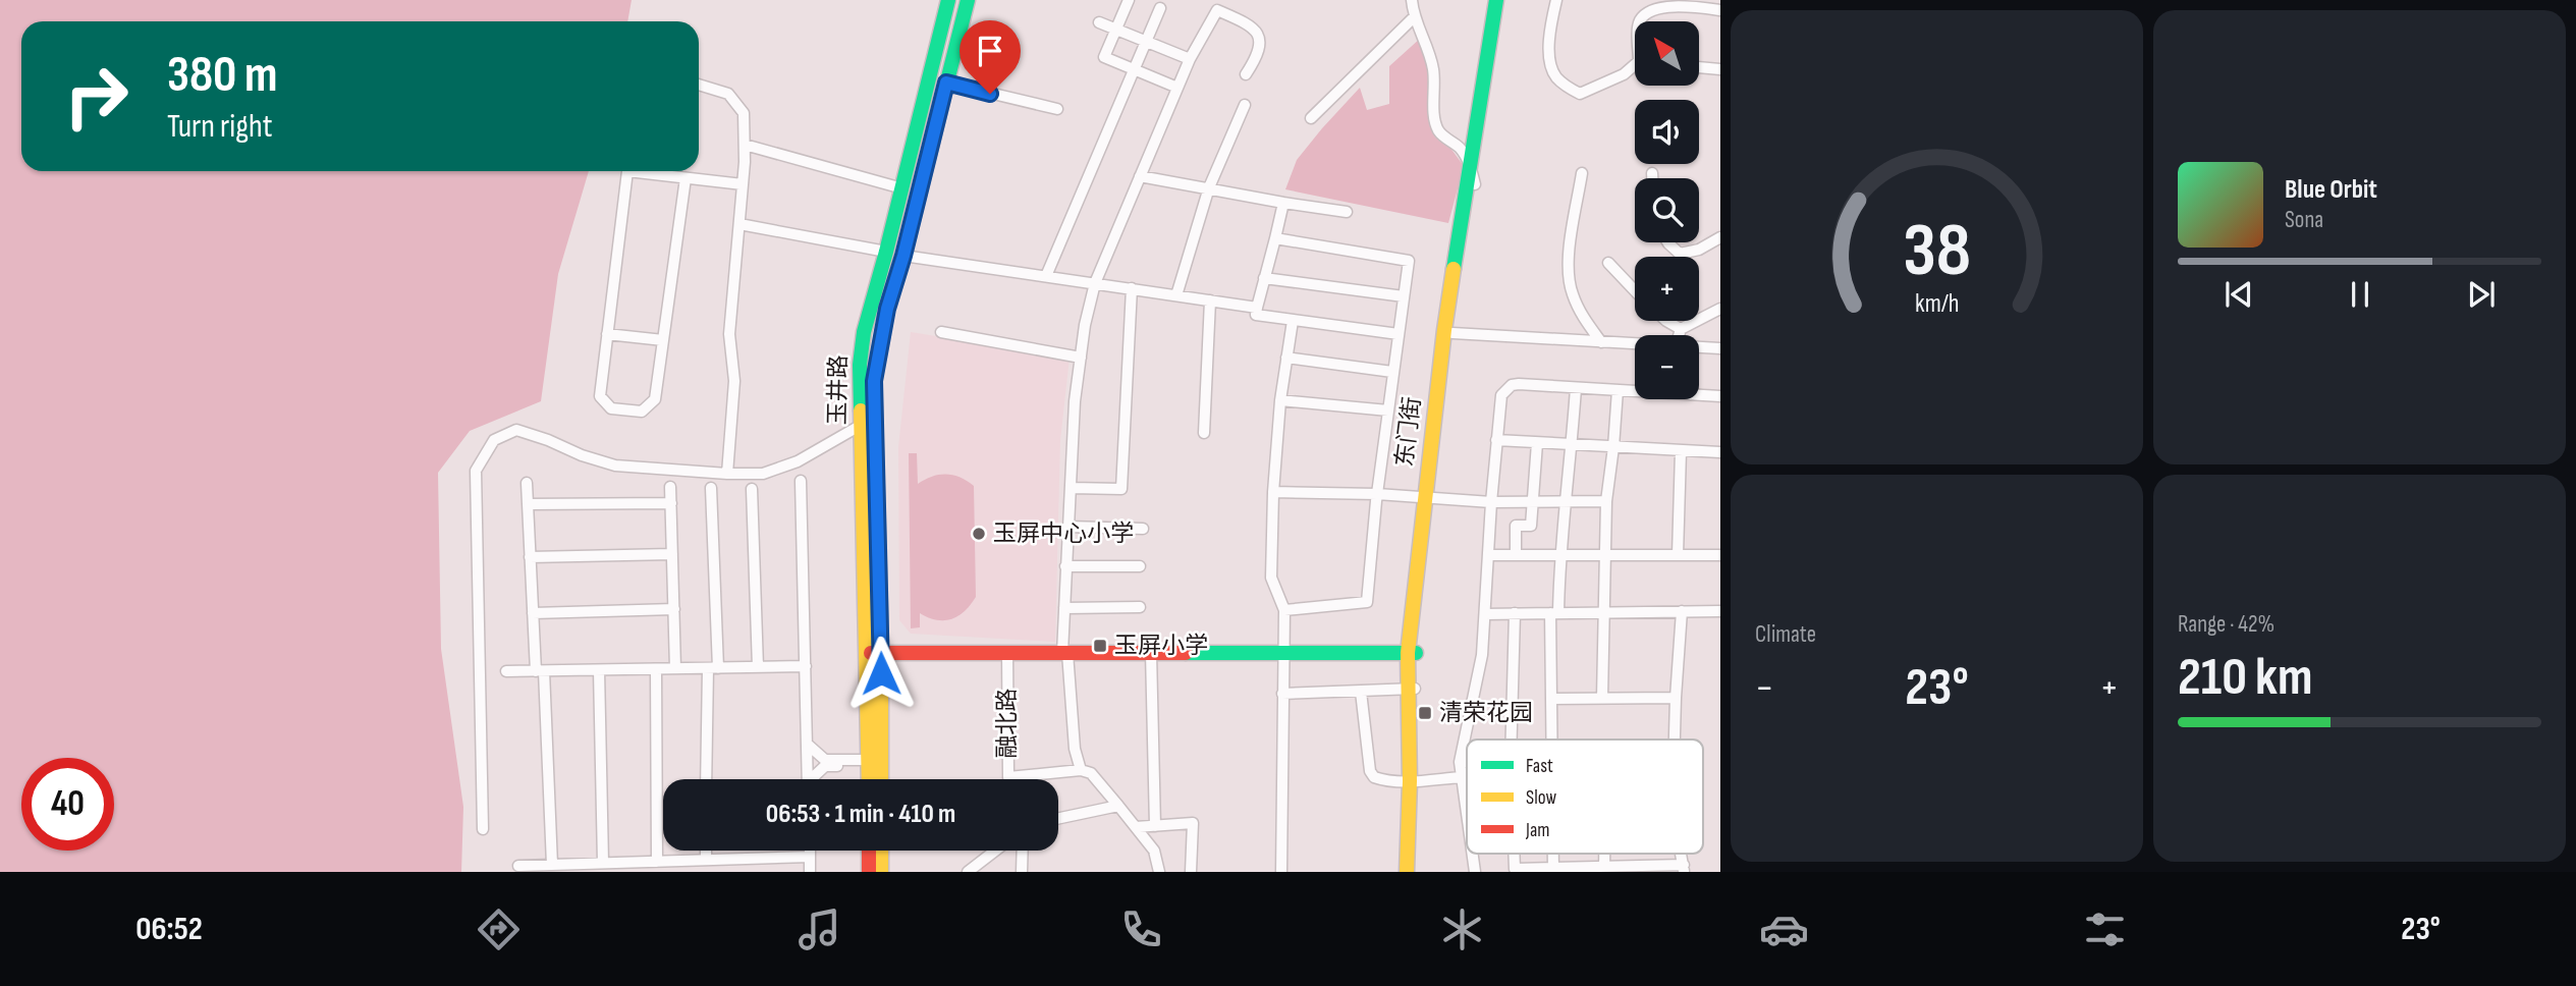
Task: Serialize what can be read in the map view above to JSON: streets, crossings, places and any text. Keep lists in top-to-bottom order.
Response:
{
  "streets": {
    "street": ["玉井路", "东门街", "融北路"]
  },
  "places": {
    "other": ["玉屏中心小学"],
    "transit": ["玉屏小学", "清荣花园"]
  },
  "legend": ["Fast", "Slow", "Jam"],
  "north": "top left",
  "page": {
    "map_buttons": ["+", "−"],
    "turn": ["380 m", "Turn right"],
    "song": ["Blue Orbit", "Sona"],
    "tile": [
      "Climate",
      ["Range · 42%", "210 km"]
    ],
    "heat": ["−", "23°", "+"],
    "limit": "40",
    "trip": "06:53 · 1 min · 410 m",
    "tabs": ["06:52", "23°"],
    "gauge": ["38", "km/h"]
  }
}
